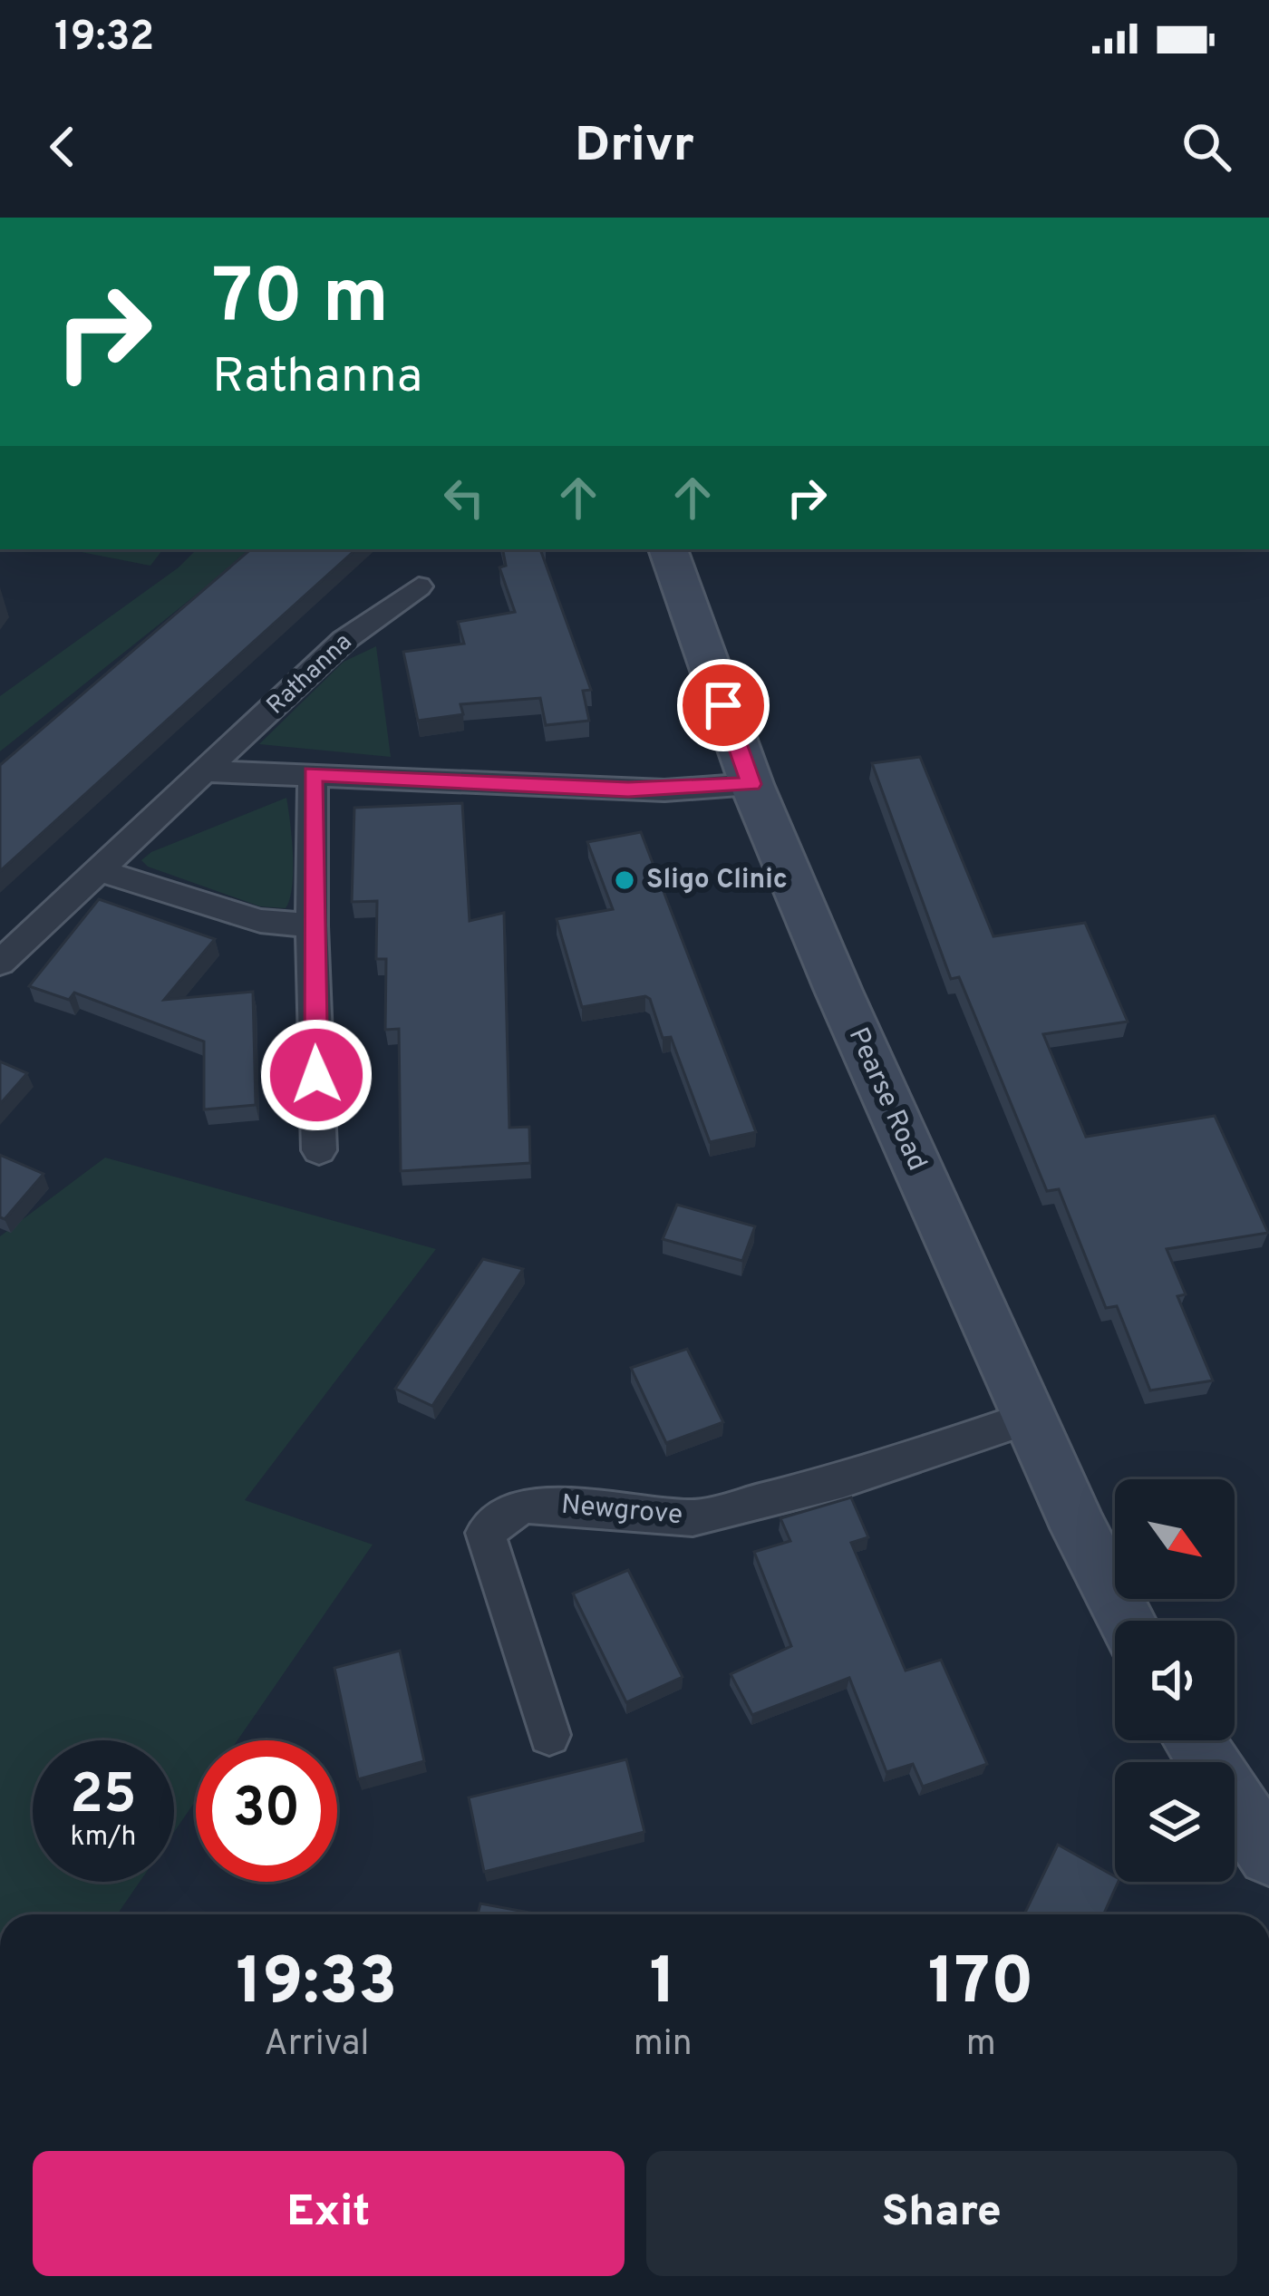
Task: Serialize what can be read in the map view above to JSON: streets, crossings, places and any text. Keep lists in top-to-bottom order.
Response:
{
  "streets": {
    "main road": ["Pearse Road"],
    "street": ["Rathanna", "Newgrove"]
  },
  "crossings": [
    ["Pearse Road", "Newgrove"]
  ],
  "places": ["Sligo Clinic"],
  "north": "bottom right",
  "page": {
    "status": "19:32",
    "header": "Drivr",
    "turn": ["70 m", "Rathanna"],
    "speed": "25 km/h",
    "limit": "30",
    "eta": [
      "19:33",
      "Arrival",
      "1",
      "min",
      "170",
      "m"
    ],
    "buttons": ["Exit", "Share"]
  }
}
